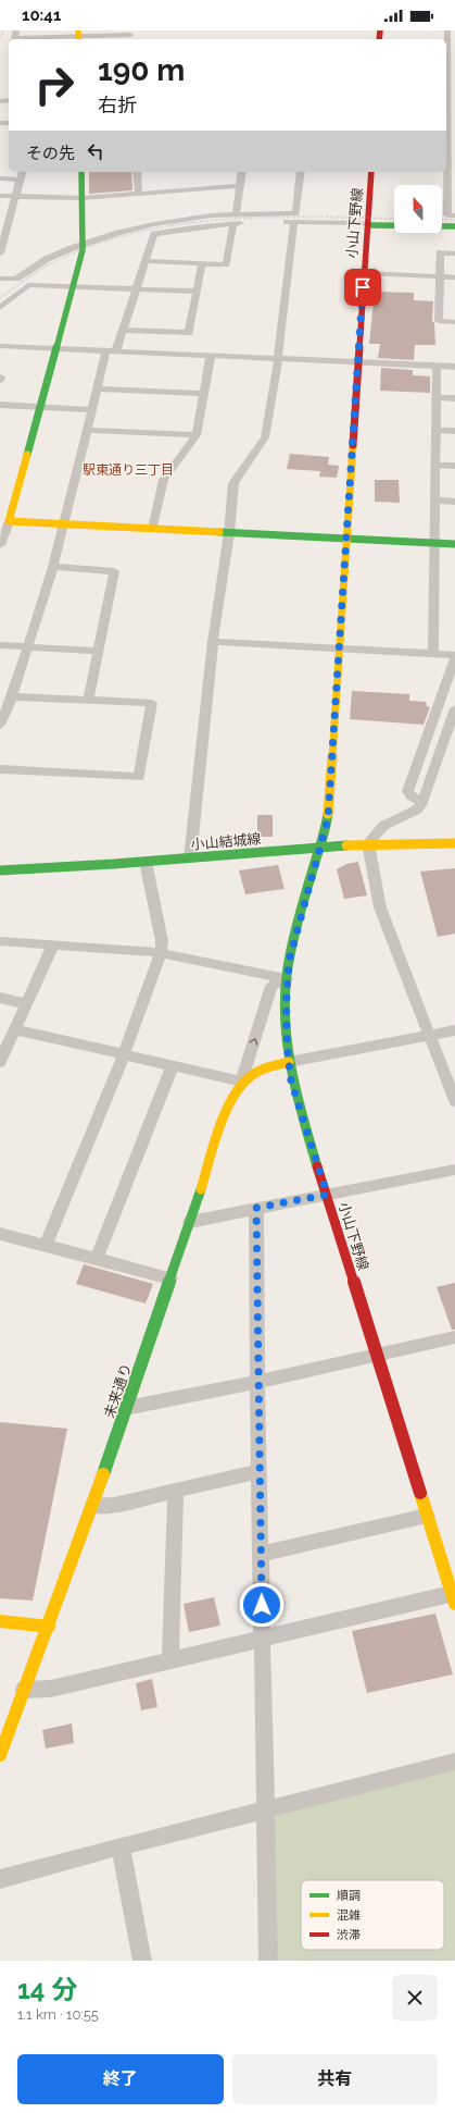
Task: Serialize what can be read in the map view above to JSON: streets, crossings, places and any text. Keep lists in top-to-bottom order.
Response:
{
  "streets": {
    "main road": ["小山下野線", "小山結城線", "未来通り"]
  },
  "crossings": [
    ["小山下野線", "小山結城線"]
  ],
  "districts": ["駅東通り三丁目"],
  "legend": ["順調", "混雑", "渋滞"],
  "north": "top",
  "page": {
    "status": "10:41",
    "turn": ["190 m", "右折"],
    "then": "その先",
    "heading": ["14 分", "1.1 km · 10:55"],
    "buttons": ["終了", "共有"]
  }
}
